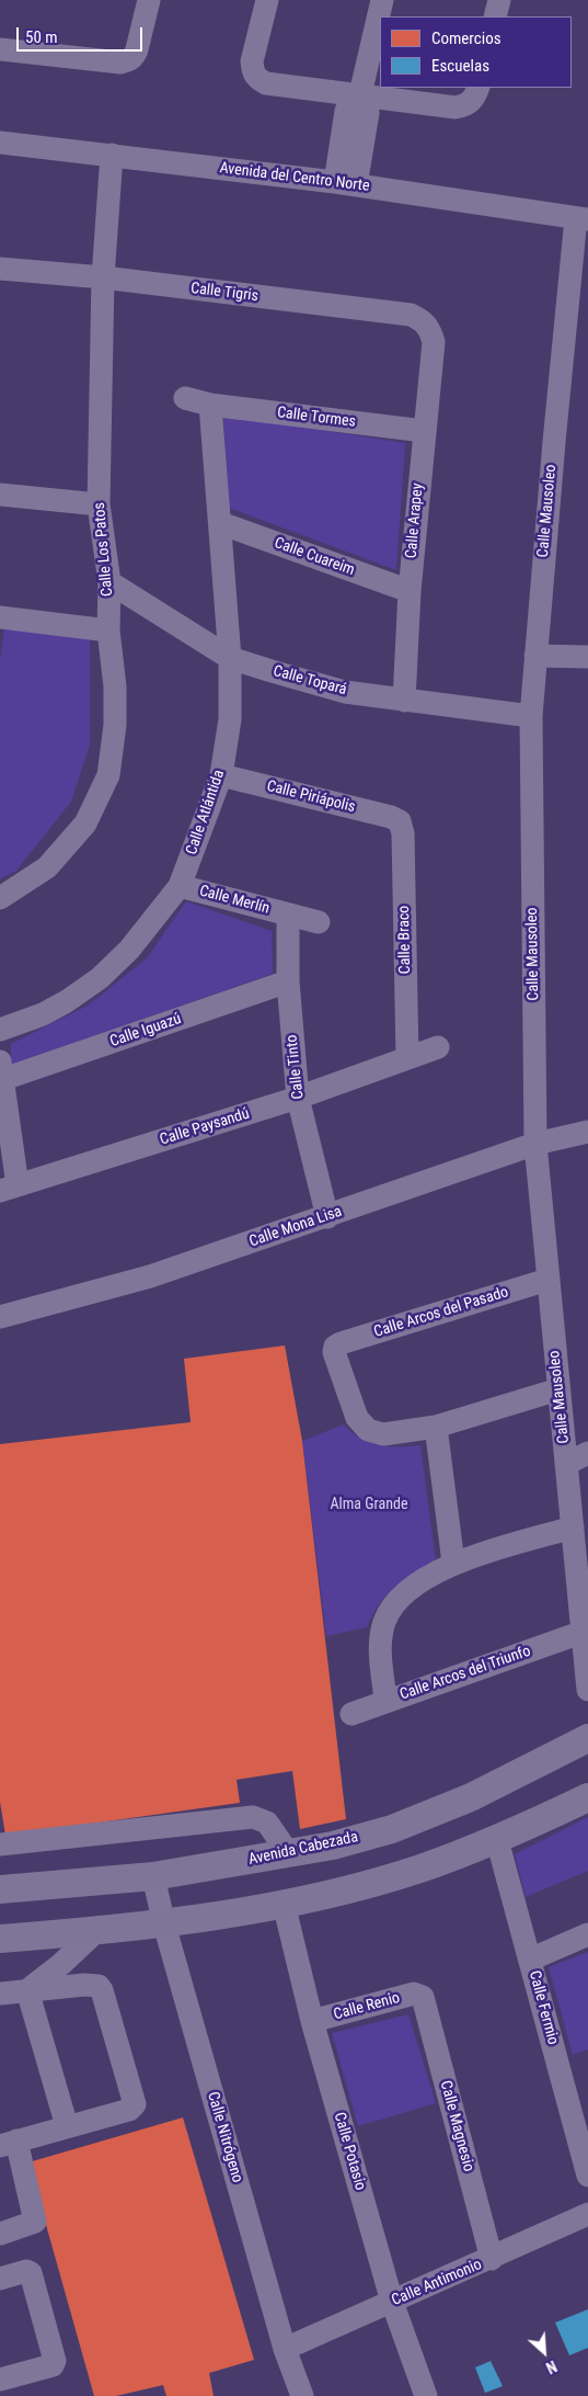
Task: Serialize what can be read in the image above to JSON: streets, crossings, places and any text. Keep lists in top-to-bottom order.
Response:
{
  "streets": {
    "main road": ["Avenida Cabezada"],
    "street": [
      "Avenida del Centro Norte",
      "Calle Tigris",
      "Calle Tormes",
      "Calle Mausoleo",
      "Calle Arapey",
      "Calle Los Patos",
      "Calle Cuareim",
      "Calle Topará",
      "Calle Piriápolis",
      "Calle Atlántida",
      "Calle Merlín",
      "Calle Braco",
      "Calle Iguazú",
      "Calle Tinto",
      "Calle Paysandú",
      "Calle Mona Lisa",
      "Calle Arcos del Pasado",
      "Calle Arcos del Triunfo",
      "Calle Renio",
      "Calle Fermio",
      "Calle Magnesio",
      "Calle Nitrógeno",
      "Calle Potasio",
      "Calle Antimonio"
    ]
  },
  "crossings": [
    ["Avenida del Centro Norte", "Calle Mausoleo"],
    ["Avenida del Centro Norte", "Calle Los Patos"],
    ["Calle Tigris", "Calle Arapey"],
    ["Calle Tigris", "Calle Los Patos"],
    ["Calle Tormes", "Calle Arapey"],
    ["Calle Tormes", "Calle Atlántida"],
    ["Calle Mausoleo", "Calle Topará"],
    ["Calle Mausoleo", "Calle Mona Lisa"],
    ["Calle Mausoleo", "Calle Arcos del Pasado"],
    ["Calle Mausoleo", "Calle Arcos del Triunfo"],
    ["Calle Arapey", "Calle Cuareim"],
    ["Calle Arapey", "Calle Topará"],
    ["Calle Los Patos", "Calle Topará"],
    ["Calle Cuareim", "Calle Atlántida"],
    ["Calle Topará", "Calle Atlántida"],
    ["Calle Piriápolis", "Calle Atlántida"],
    ["Calle Piriápolis", "Calle Braco"],
    ["Calle Atlántida", "Calle Merlín"],
    ["Calle Merlín", "Calle Tinto"],
    ["Calle Braco", "Calle Paysandú"],
    ["Calle Iguazú", "Calle Tinto"],
    ["Calle Tinto", "Calle Paysandú"],
    ["Calle Tinto", "Calle Mona Lisa"],
    ["Avenida Cabezada", "Calle Nitrógeno"],
    ["Calle Renio", "Calle Magnesio"],
    ["Calle Renio", "Calle Potasio"],
    ["Calle Magnesio", "Calle Antimonio"],
    ["Calle Nitrógeno", "Calle Antimonio"],
    ["Calle Potasio", "Calle Antimonio"]
  ],
  "parks": ["Alma Grande"],
  "legend": ["Comercios", "Escuelas"],
  "scale_bar": "50 m",
  "north": "bottom right"
}
